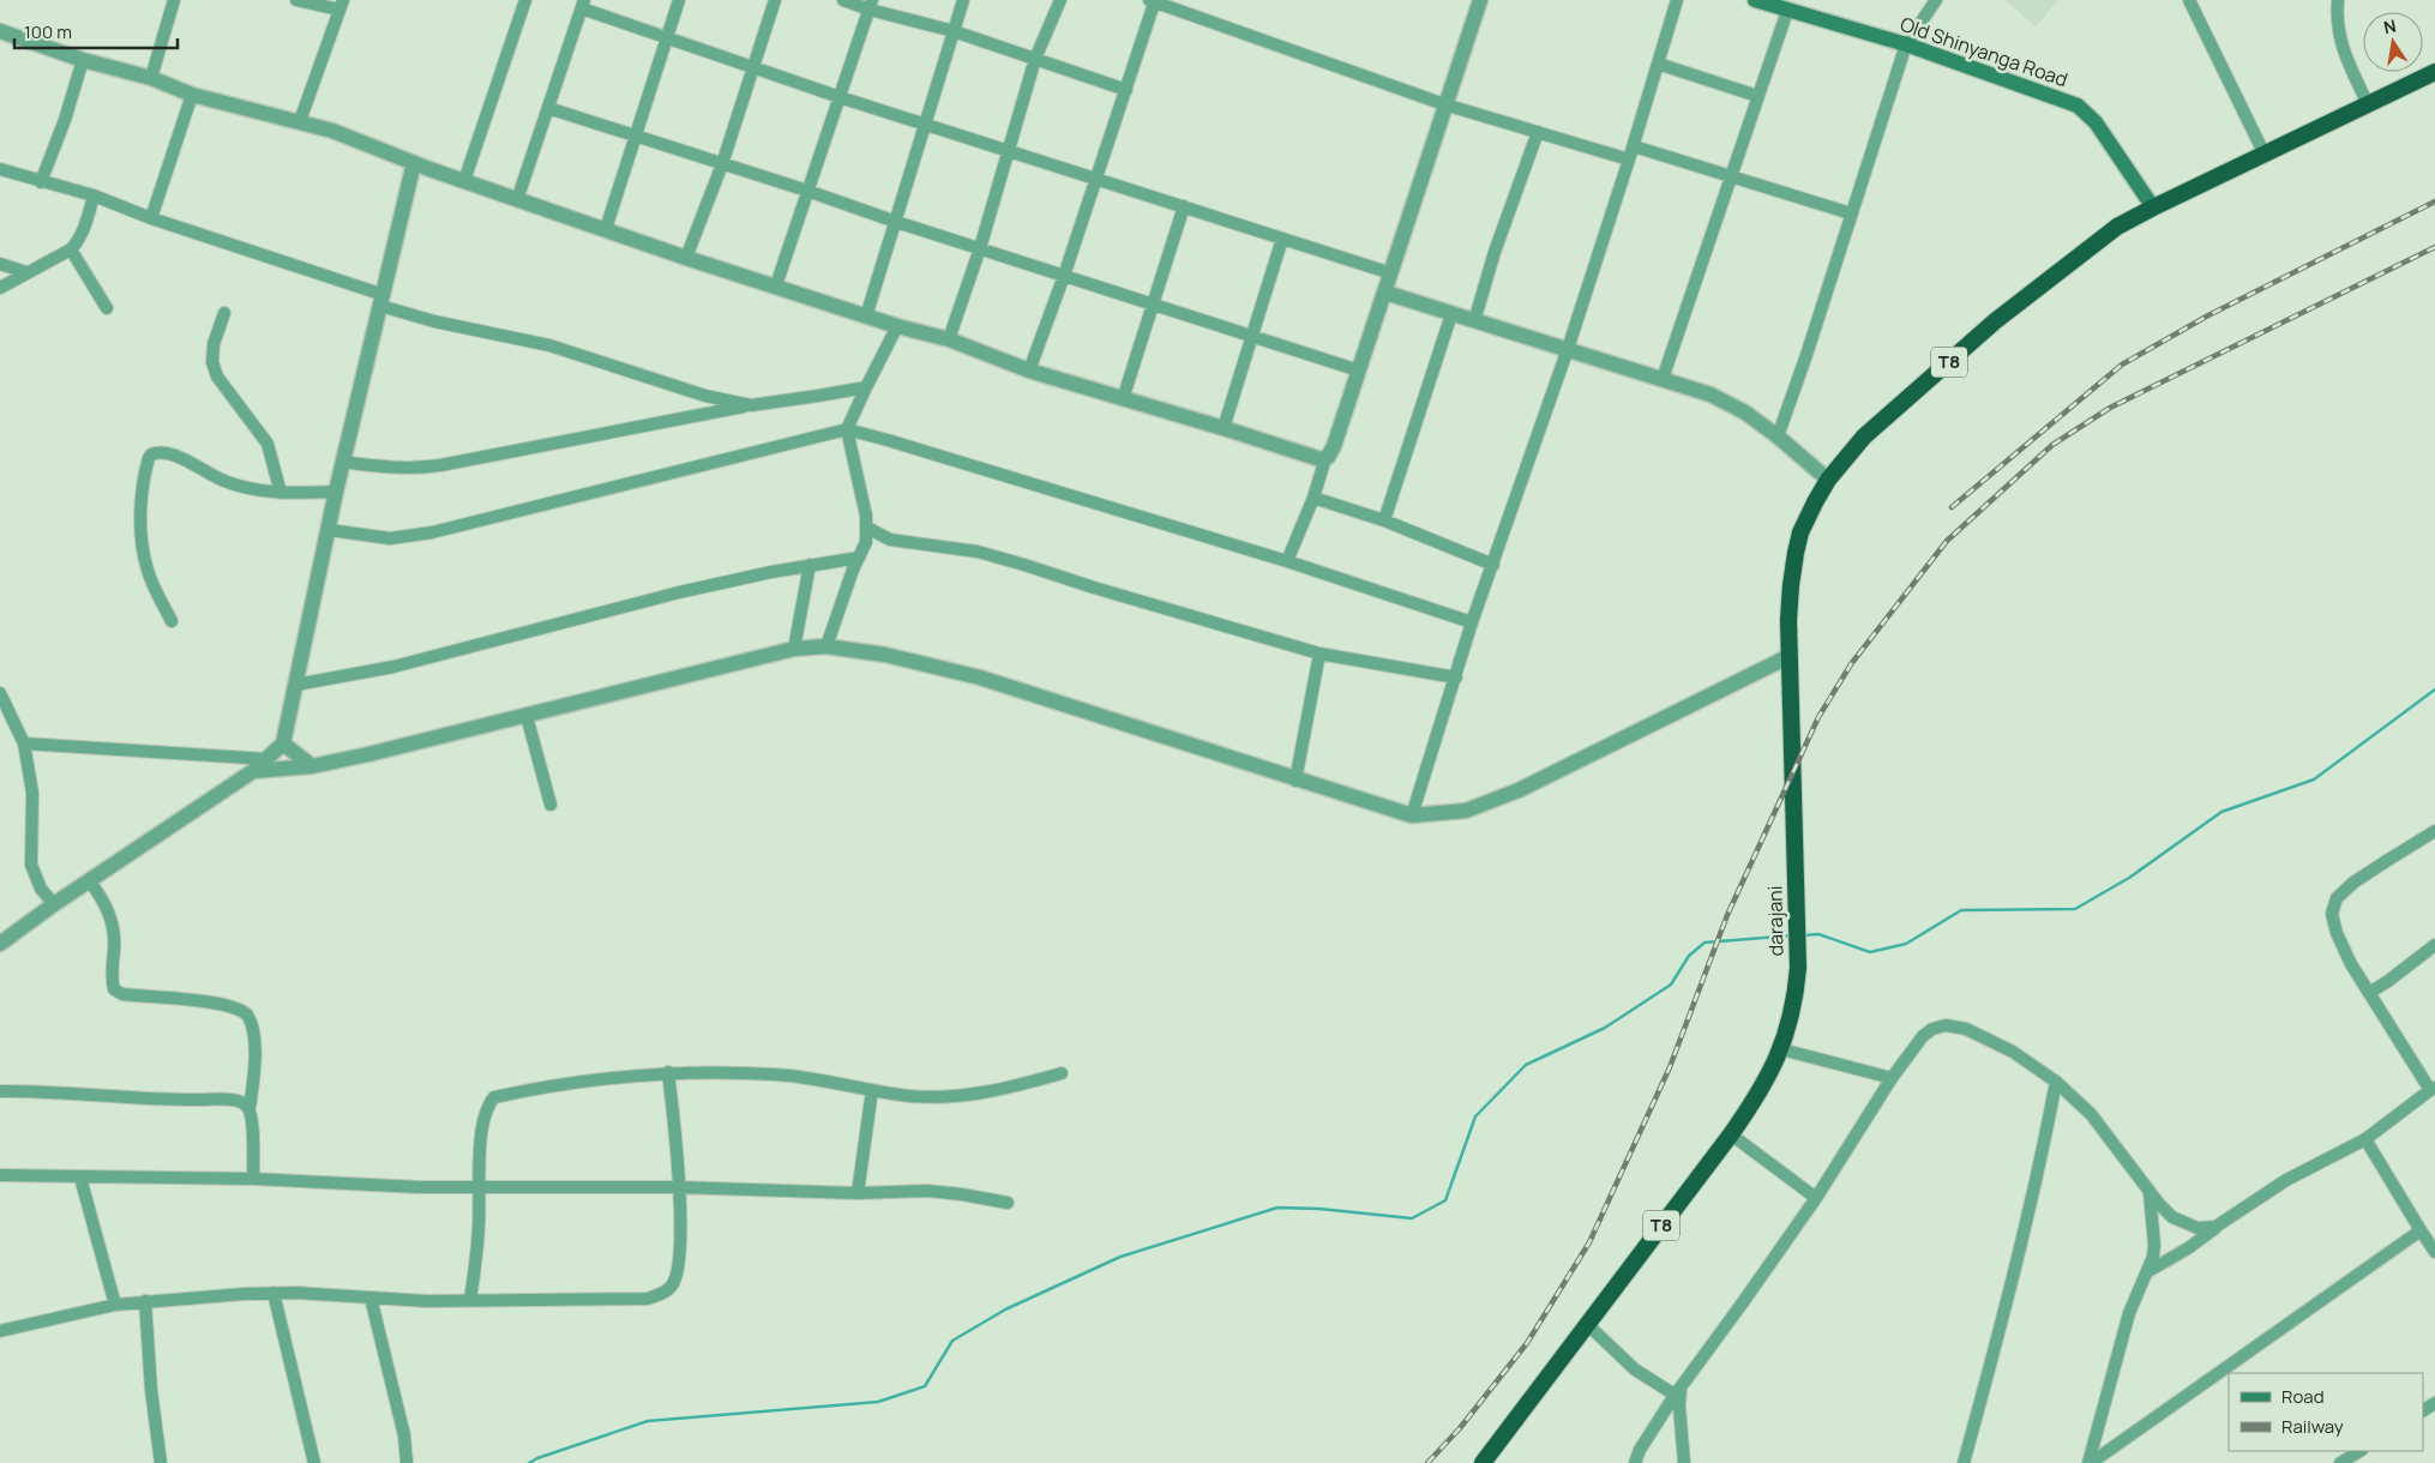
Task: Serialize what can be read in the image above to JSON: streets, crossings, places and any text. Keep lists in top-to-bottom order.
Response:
{
  "streets": {
    "highway": ["T8", "darajani"],
    "main road": ["Old Shinyanga Road"]
  },
  "crossings": [
    ["Old Shinyanga Road", "T8"],
    ["T8", "darajani"]
  ],
  "legend": ["Road", "Railway"],
  "scale_bar": "100 m",
  "north": "top"
}
